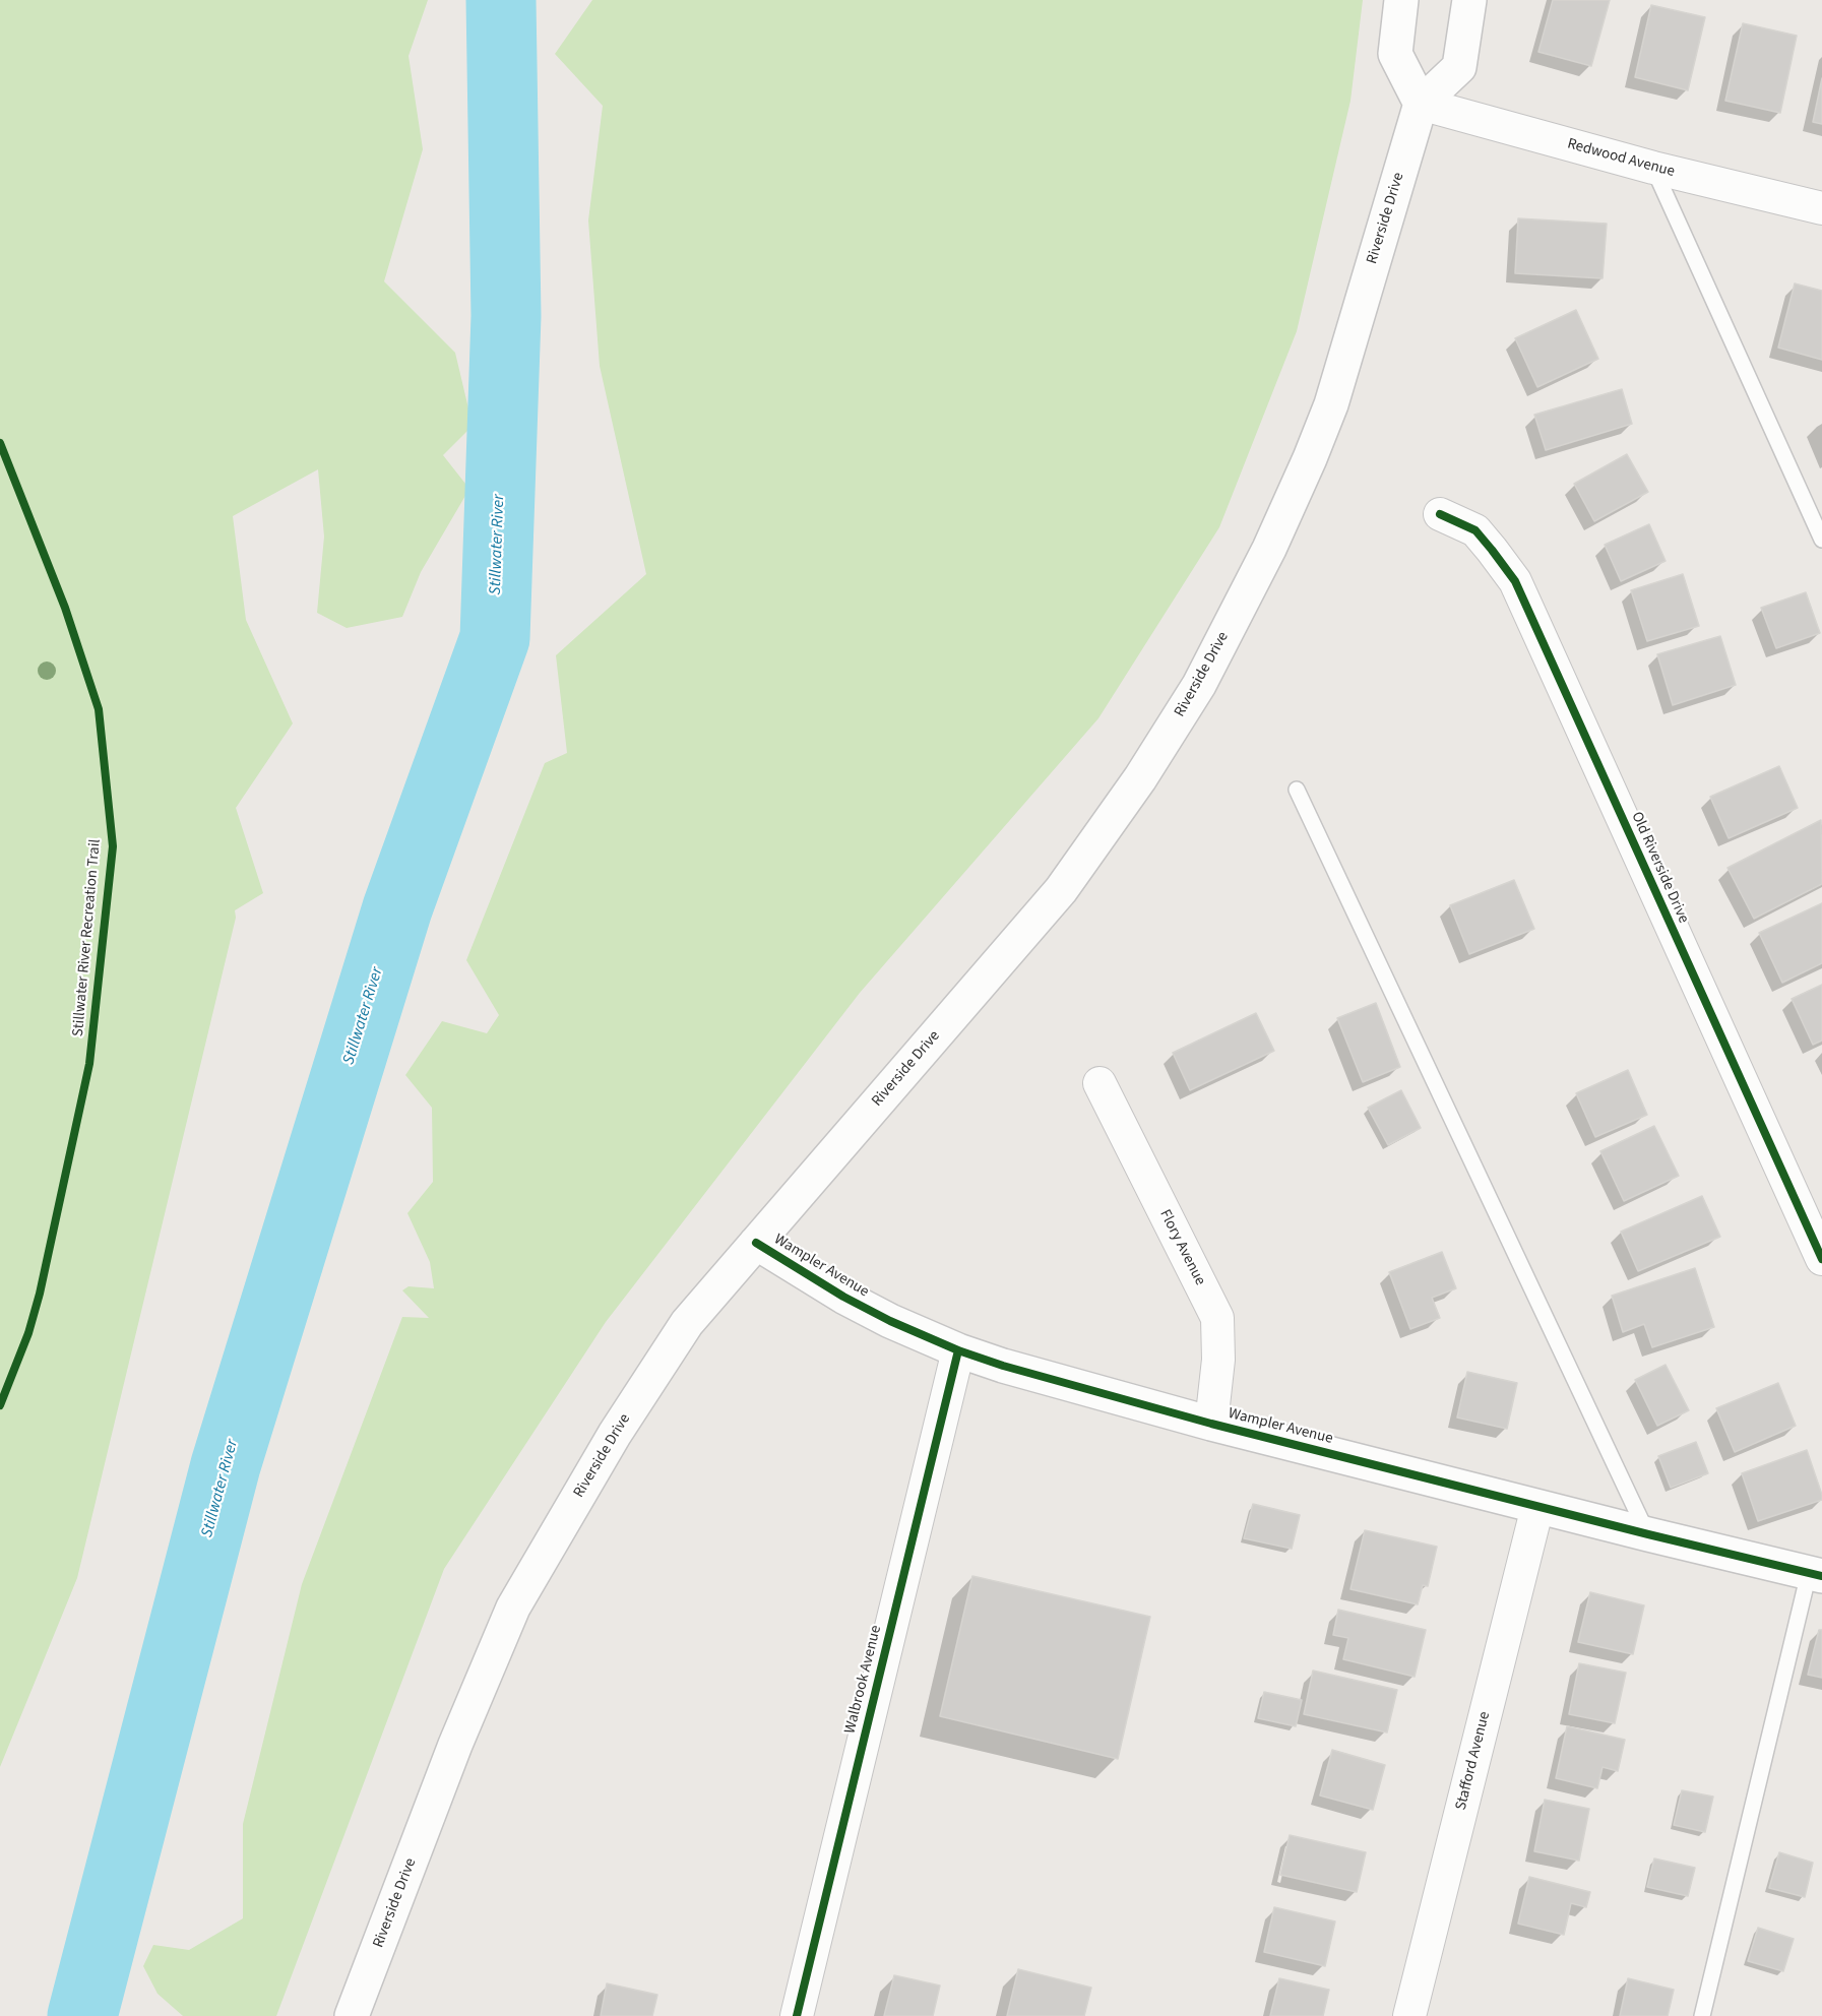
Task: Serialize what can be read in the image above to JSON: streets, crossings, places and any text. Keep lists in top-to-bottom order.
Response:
{
  "streets": {
    "main road": ["Riverside Drive", "Wampler Avenue"],
    "street": [
      "Redwood Avenue",
      "Old Riverside Drive",
      "Flory Avenue",
      "Walbrook Avenue",
      "Stafford Avenue"
    ],
    "cycle path": ["Stillwater River Recreation Trail"]
  },
  "crossings": [
    ["Redwood Avenue", "Riverside Drive"],
    ["Riverside Drive", "Wampler Avenue"],
    ["Flory Avenue", "Wampler Avenue"],
    ["Wampler Avenue", "Walbrook Avenue"],
    ["Wampler Avenue", "Stafford Avenue"]
  ],
  "water": ["Stillwater River"]
}
